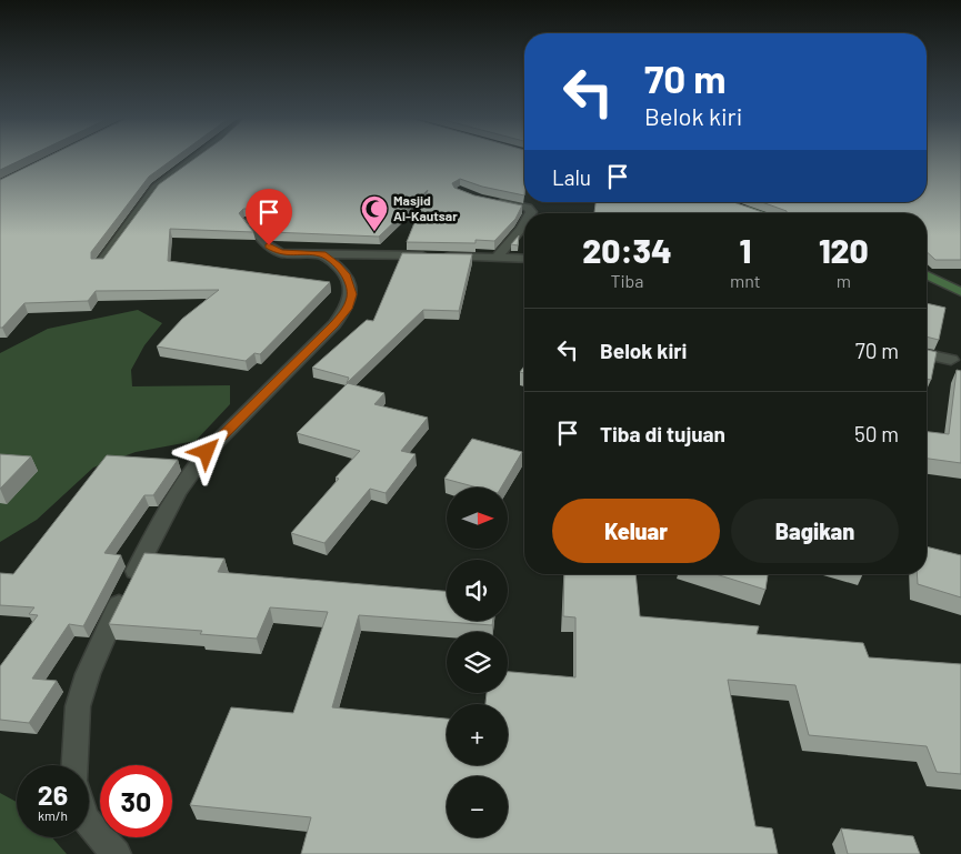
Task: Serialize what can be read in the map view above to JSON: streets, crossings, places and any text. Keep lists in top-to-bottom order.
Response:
{
  "places": {
    "mosque": ["Masjid Al-Kautsar"]
  },
  "north": "right",
  "page": {
    "turn": ["70 m", "Belok kiri"],
    "then": "Lalu",
    "eta": [
      "20:34",
      "Tiba",
      "1",
      "mnt",
      "120",
      "m"
    ],
    "list": [
      {
        "name": "Belok kiri",
        "value": "70 m"
      },
      {
        "name": "Tiba di tujuan",
        "value": "50 m"
      }
    ],
    "map_buttons": ["+", "−"],
    "buttons": ["Keluar", "Bagikan"],
    "speed": "26 km/h",
    "limit": "30"
  }
}
